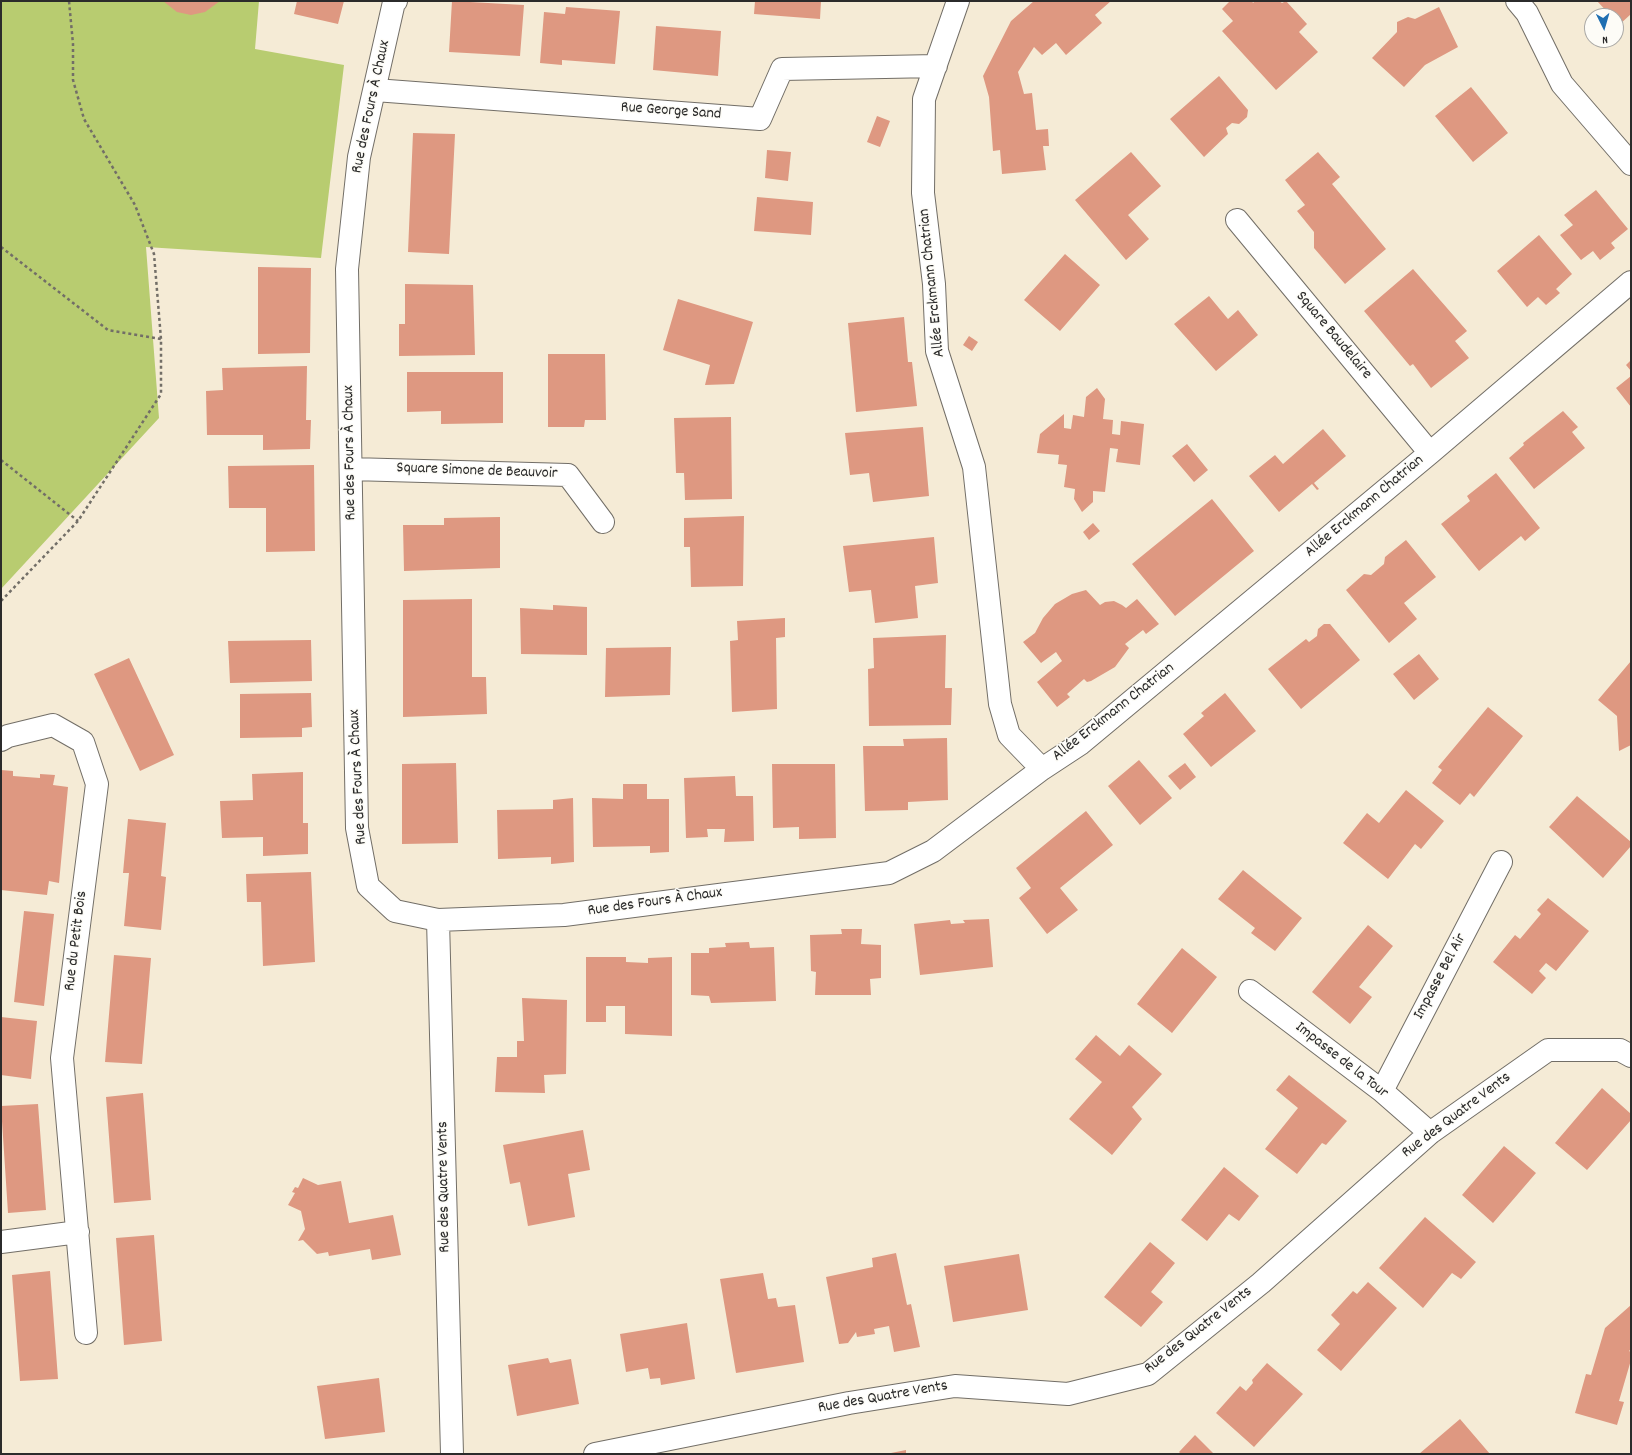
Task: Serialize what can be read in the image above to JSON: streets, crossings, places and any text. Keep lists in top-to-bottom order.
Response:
{
  "streets": {
    "street": [
      "Rue des Fours À Chaux",
      "Rue George Sand",
      "Allée Erckmann Chatrian",
      "Square Baudelaire",
      "Square Simone de Beauvoir",
      "Rue du Petit Bois",
      "Impasse Bel Air",
      "Impasse de la Tour",
      "Rue des Quatre Vents"
    ]
  },
  "crossings": [
    ["Rue des Fours À Chaux", "Rue George Sand"],
    ["Rue des Fours À Chaux", "Allée Erckmann Chatrian"],
    ["Rue des Fours À Chaux", "Square Simone de Beauvoir"],
    ["Rue des Fours À Chaux", "Rue des Quatre Vents"],
    ["Rue George Sand", "Allée Erckmann Chatrian"],
    ["Allée Erckmann Chatrian", "Square Baudelaire"],
    ["Impasse Bel Air", "Impasse de la Tour"],
    ["Impasse de la Tour", "Rue des Quatre Vents"]
  ],
  "north": "bottom"
}
